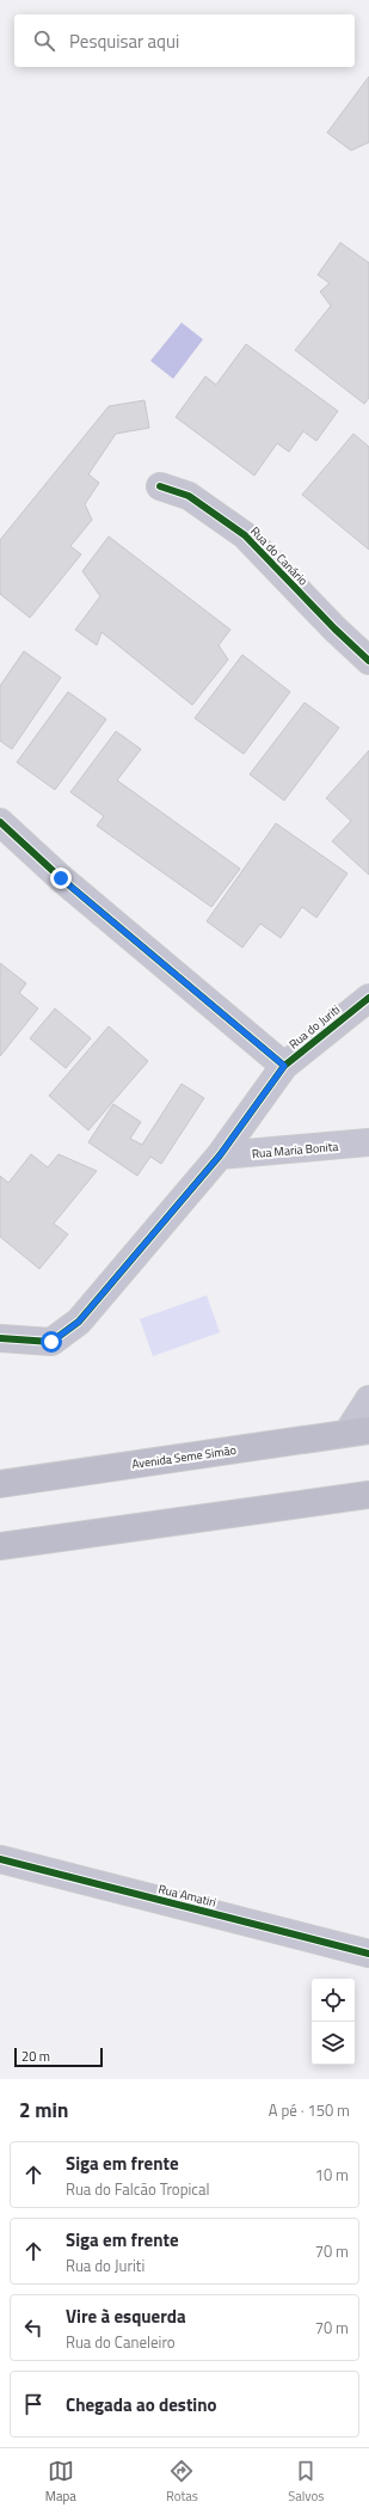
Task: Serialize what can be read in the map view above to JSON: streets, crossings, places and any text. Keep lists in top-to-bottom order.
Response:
{
  "streets": {
    "main road": ["Avenida Seme Simão"],
    "street": [
      "Rua do Canário",
      "Rua do Juriti",
      "Rua Maria Bonita",
      "Rua Amatiri"
    ]
  },
  "crossings": [
    ["Rua do Juriti", "Rua Maria Bonita"]
  ],
  "scale_bar": "20 m",
  "page": {
    "search": "Pesquisar aqui",
    "scale": "20 m",
    "heading": ["2 min", "A pé · 150 m"],
    "list": [
      ["Siga em frente", "Rua do Falcão Tropical", "10 m"],
      ["Siga em frente", "Rua do Juriti", "70 m"],
      ["Vire à esquerda", "Rua do Caneleiro", "70 m"],
      "Chegada ao destino"
    ],
    "nav": ["Mapa", "Rotas", "Salvos"]
  }
}
